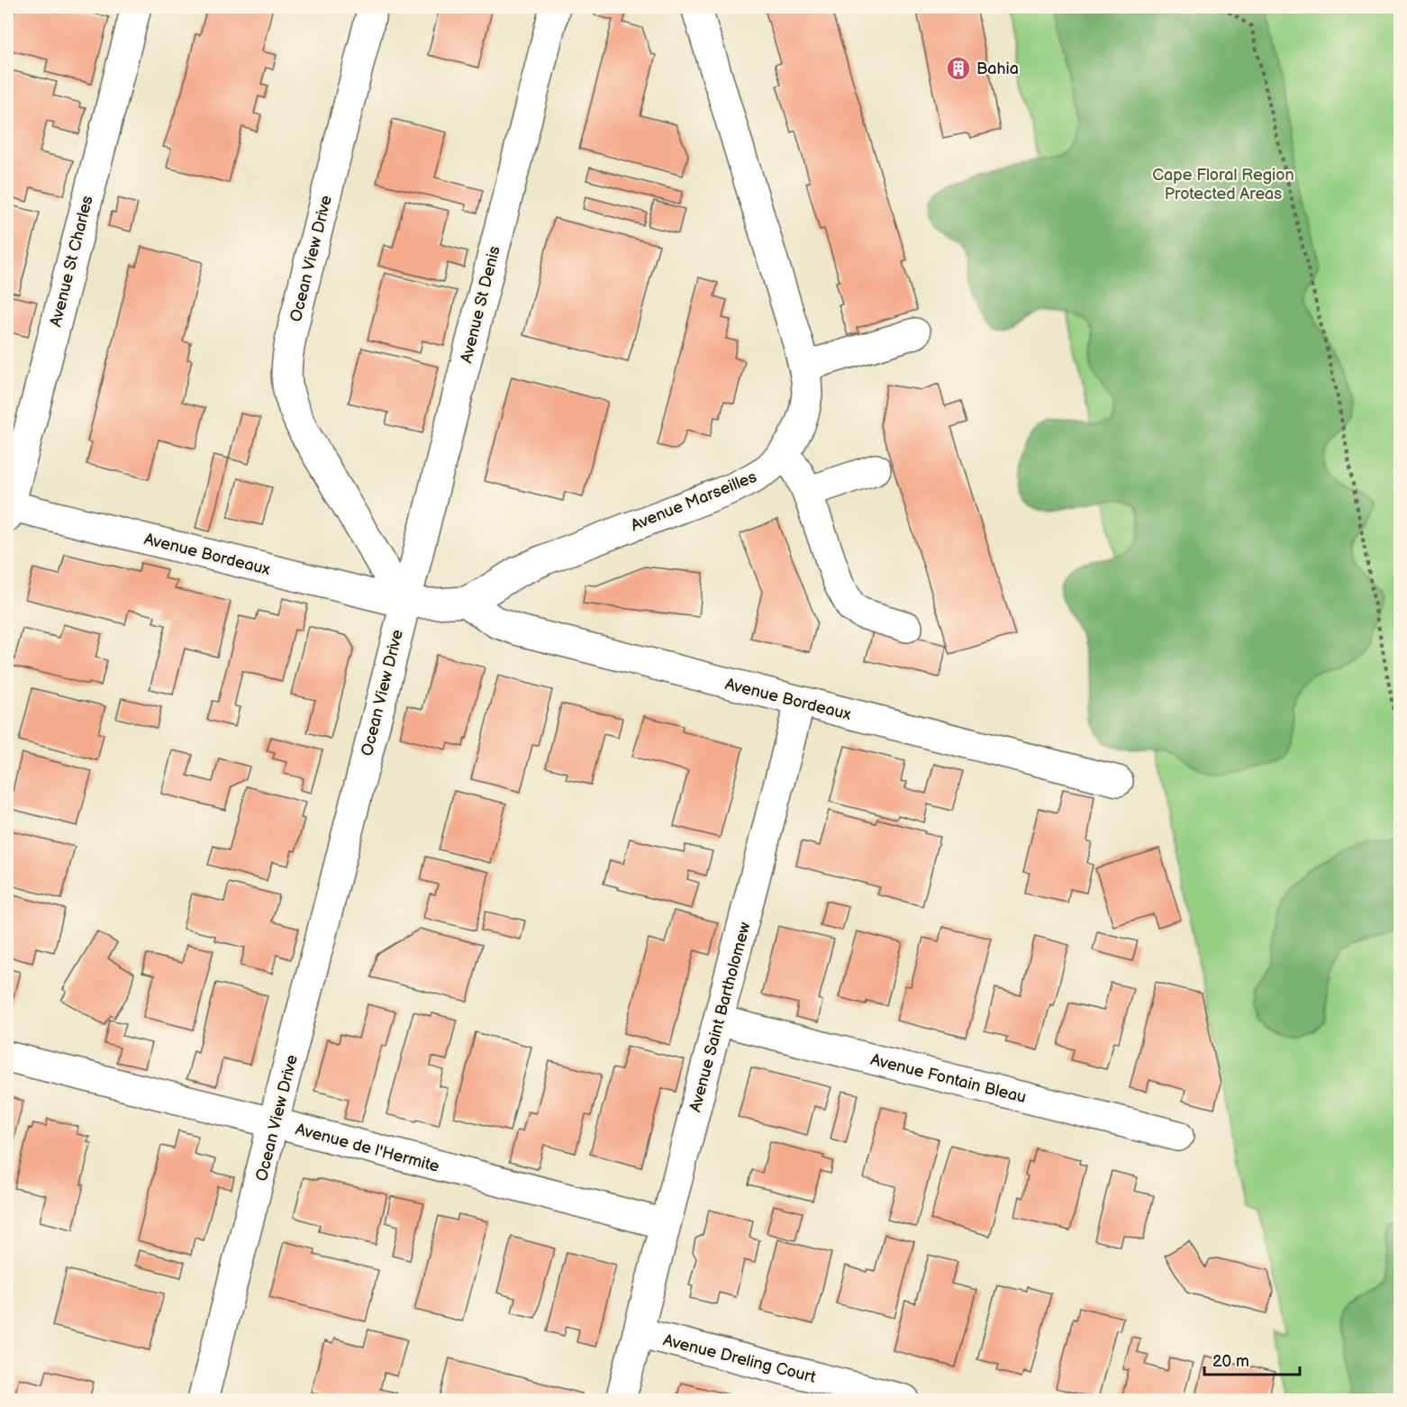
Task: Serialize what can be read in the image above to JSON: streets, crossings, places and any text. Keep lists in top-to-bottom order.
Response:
{
  "streets": {
    "street": [
      "Ocean View Drive",
      "Avenue St Charles",
      "Avenue St Denis",
      "Avenue Marseilles",
      "Avenue Bordeaux",
      "Avenue Saint Bartholomew",
      "Avenue Fontain Bleau",
      "Avenue de l'Hermite",
      "Avenue Dreling Court"
    ]
  },
  "crossings": [
    ["Ocean View Drive", "Avenue St Denis"],
    ["Ocean View Drive", "Avenue Marseilles"],
    ["Ocean View Drive", "Avenue Bordeaux"],
    ["Ocean View Drive", "Avenue de l'Hermite"],
    ["Avenue St Charles", "Avenue Bordeaux"],
    ["Avenue St Denis", "Avenue Marseilles"],
    ["Avenue St Denis", "Avenue Bordeaux"],
    ["Avenue Marseilles", "Avenue Bordeaux"],
    ["Avenue Bordeaux", "Avenue Saint Bartholomew"],
    ["Avenue Saint Bartholomew", "Avenue Fontain Bleau"],
    ["Avenue Saint Bartholomew", "Avenue de l'Hermite"],
    ["Avenue Saint Bartholomew", "Avenue Dreling Court"]
  ],
  "parks": ["Cape Floral Region Protected Areas"],
  "places": {
    "building": ["Bahia"]
  },
  "scale_bar": "20 m"
}
